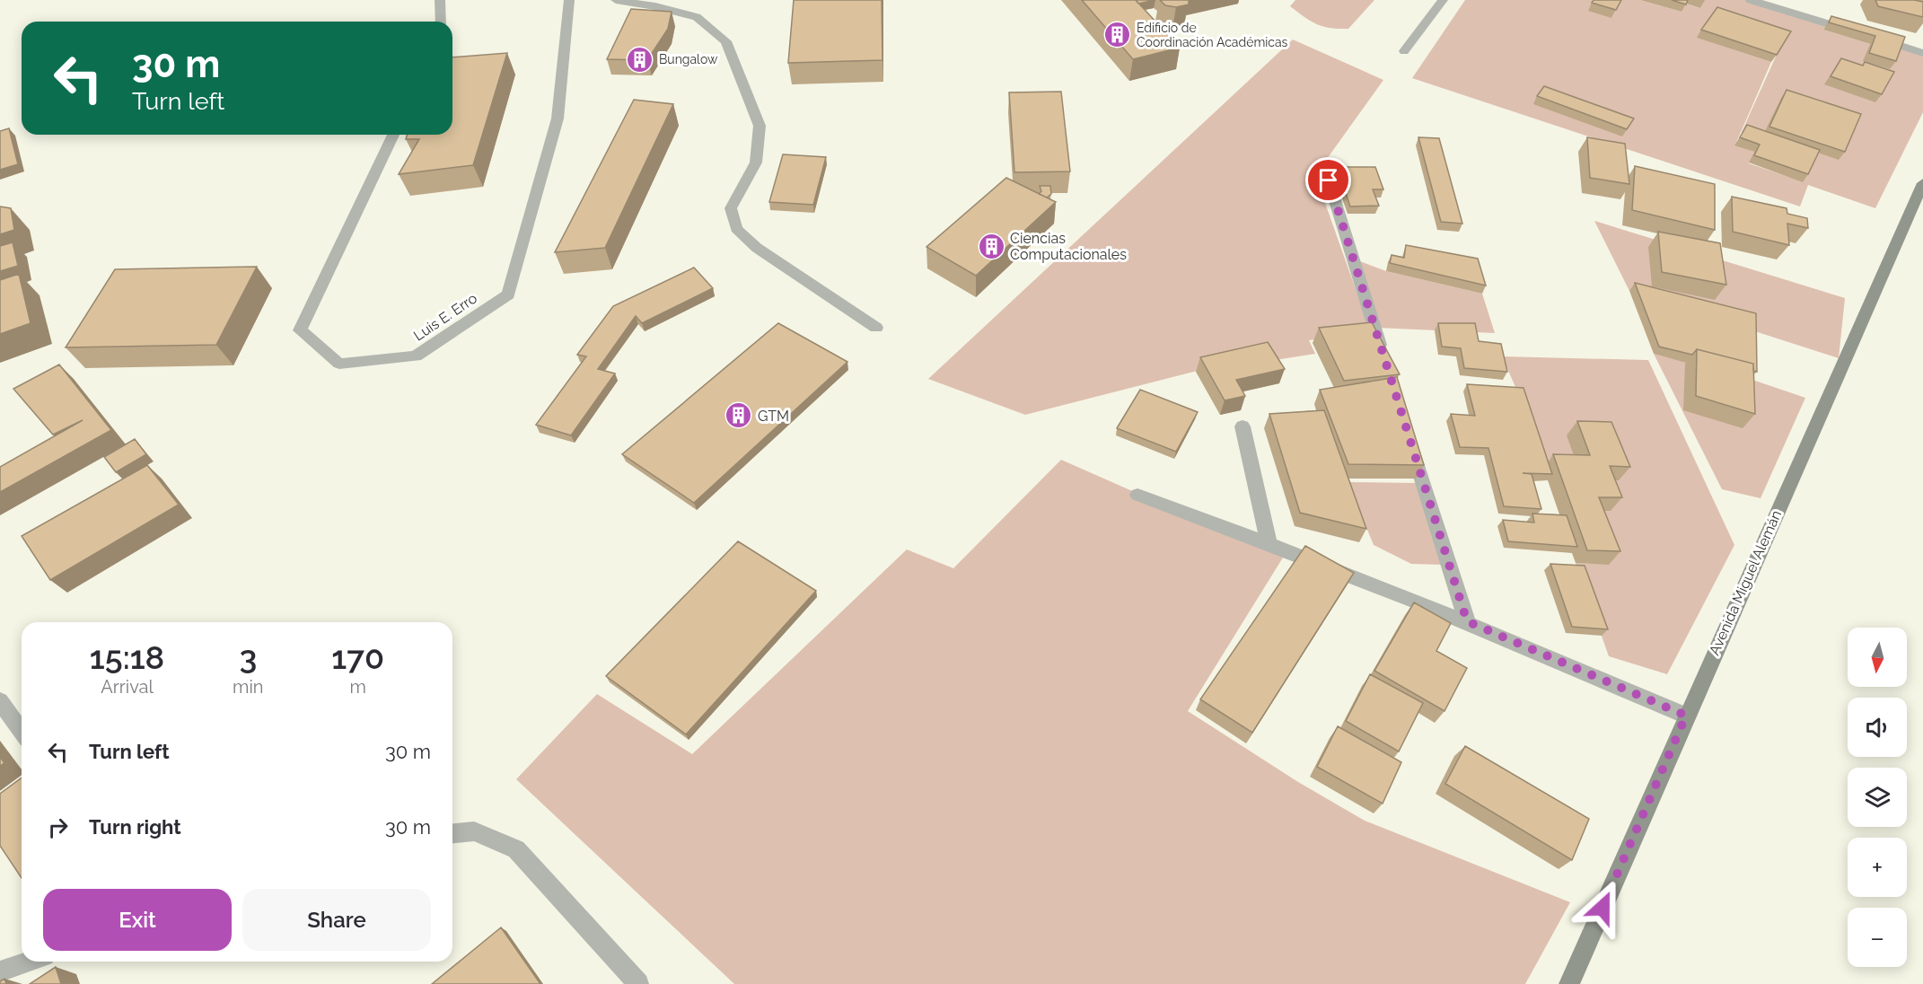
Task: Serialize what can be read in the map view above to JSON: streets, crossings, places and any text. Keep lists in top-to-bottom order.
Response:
{
  "streets": {
    "main road": ["Avenida Miguel Alemán"],
    "street": ["Luis E. Erro"]
  },
  "places": {
    "building": [
      "Edificio de Coordinación Académicas",
      "Bungalow",
      "Ciencias Computacionales",
      "GTM"
    ]
  },
  "north": "bottom",
  "page": {
    "turn": ["30 m", "Turn left"],
    "eta": [
      "15:18",
      "Arrival",
      "3",
      "min",
      "170",
      "m"
    ],
    "map_buttons": ["+", "−"],
    "list": [
      {
        "name": "Turn left",
        "value": "30 m"
      },
      {
        "name": "Turn right",
        "value": "30 m"
      }
    ],
    "buttons": ["Exit", "Share"]
  }
}
